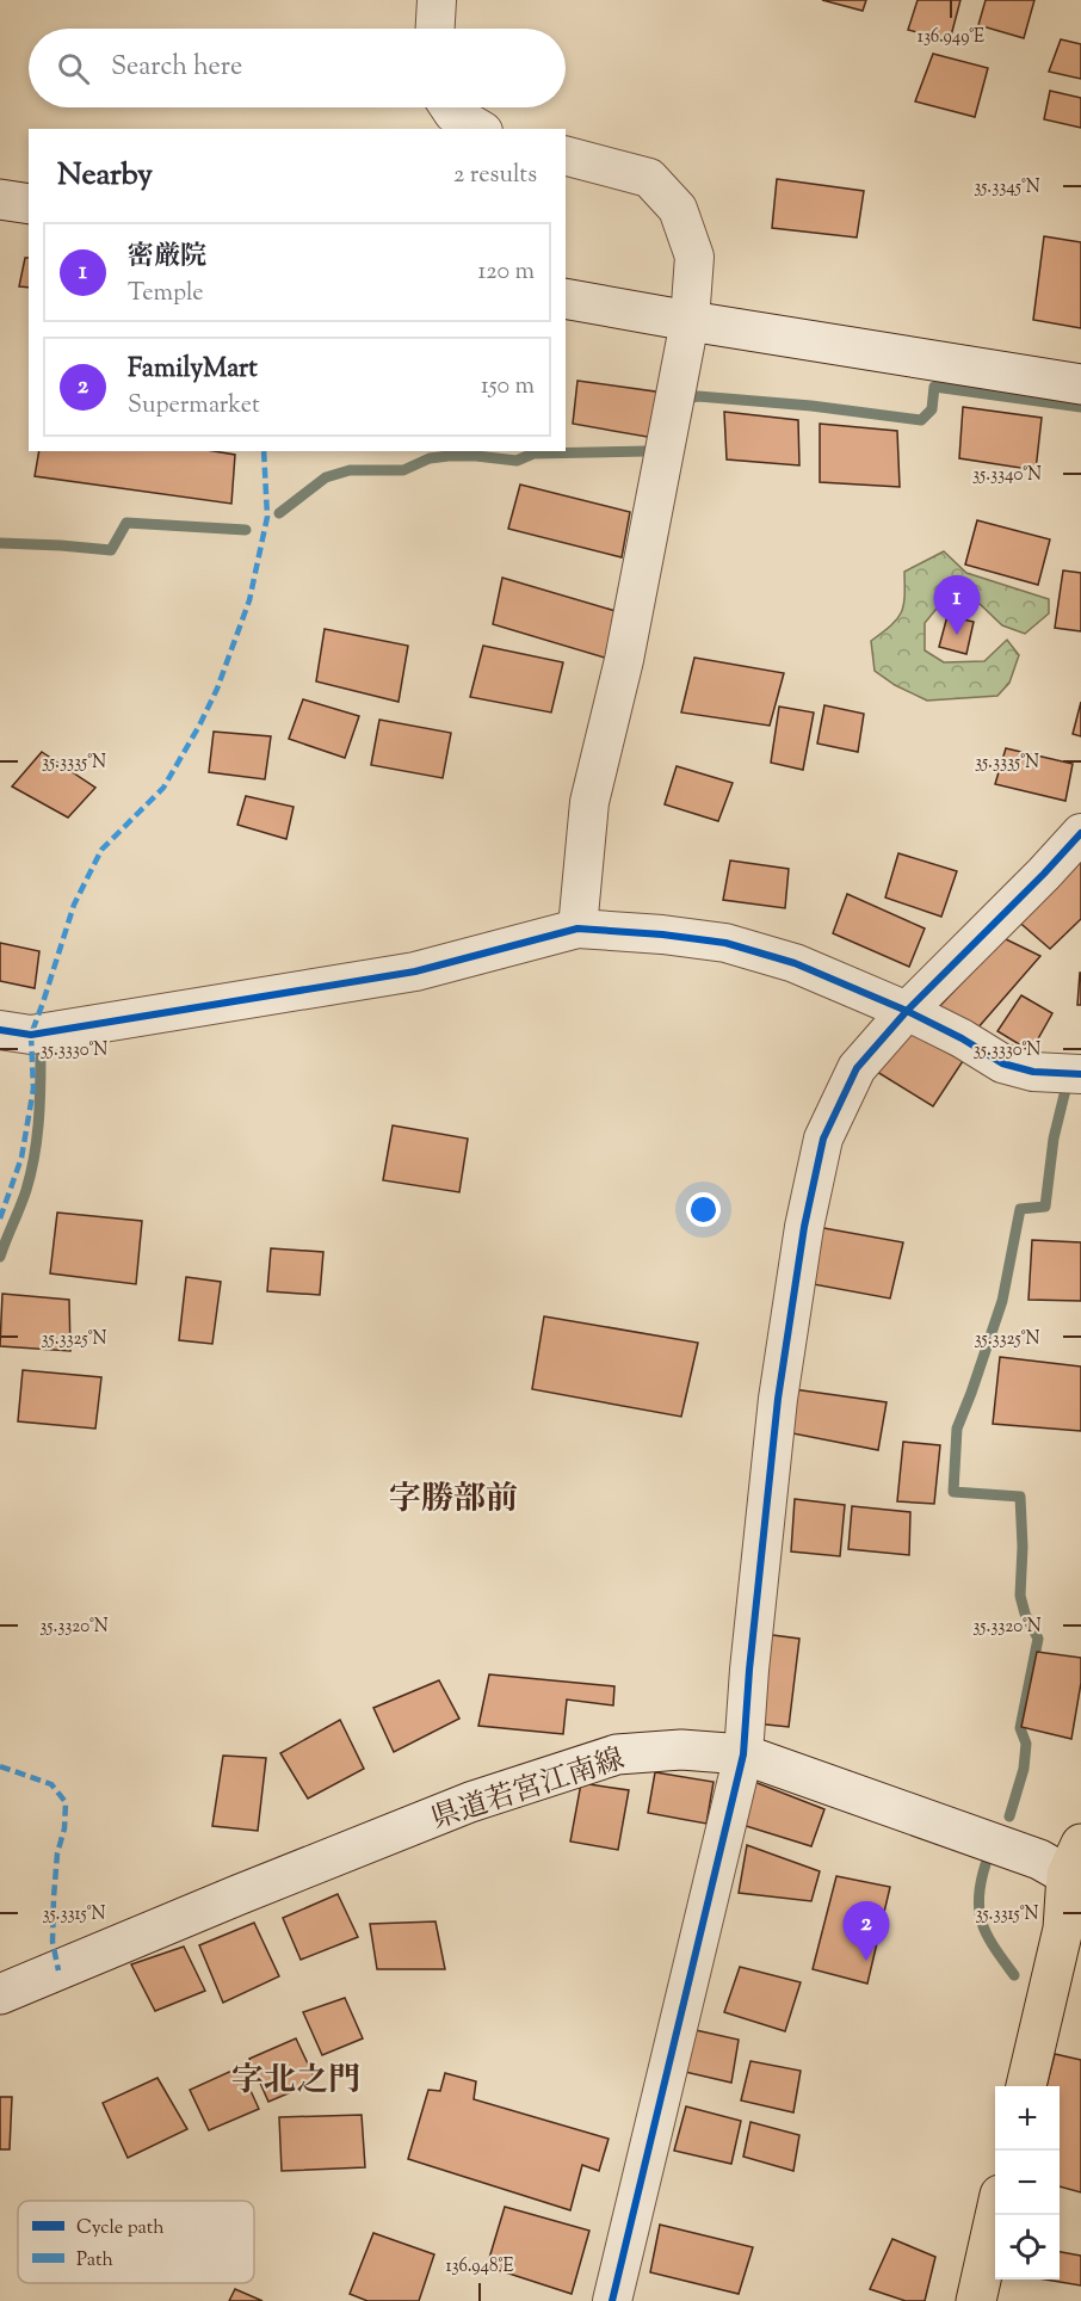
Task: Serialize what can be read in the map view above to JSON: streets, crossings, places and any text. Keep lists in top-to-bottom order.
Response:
{
  "streets": {
    "main road": ["県道若宮江南線"]
  },
  "districts": ["字勝部前", "字北之門"],
  "legend": ["Cycle path", "Path"],
  "page": {
    "search": "Search here",
    "heading": ["Nearby", "2 results"],
    "list": [
      {
        "mark": "1",
        "name": "密厳院",
        "note": "Temple",
        "value": "120 m"
      },
      {
        "mark": "2",
        "name": "FamilyMart",
        "note": "Supermarket",
        "value": "150 m"
      }
    ],
    "pins": ["1", "2"],
    "map_buttons": ["+", "−"]
  },
  "coordinates": [
    "136.949°E",
    "35.3345°N",
    "35.3340°N",
    "35.3335°N",
    "35.3330°N",
    "35.3325°N",
    "35.3320°N",
    "35.3315°N",
    "136.948°E"
  ]
}
